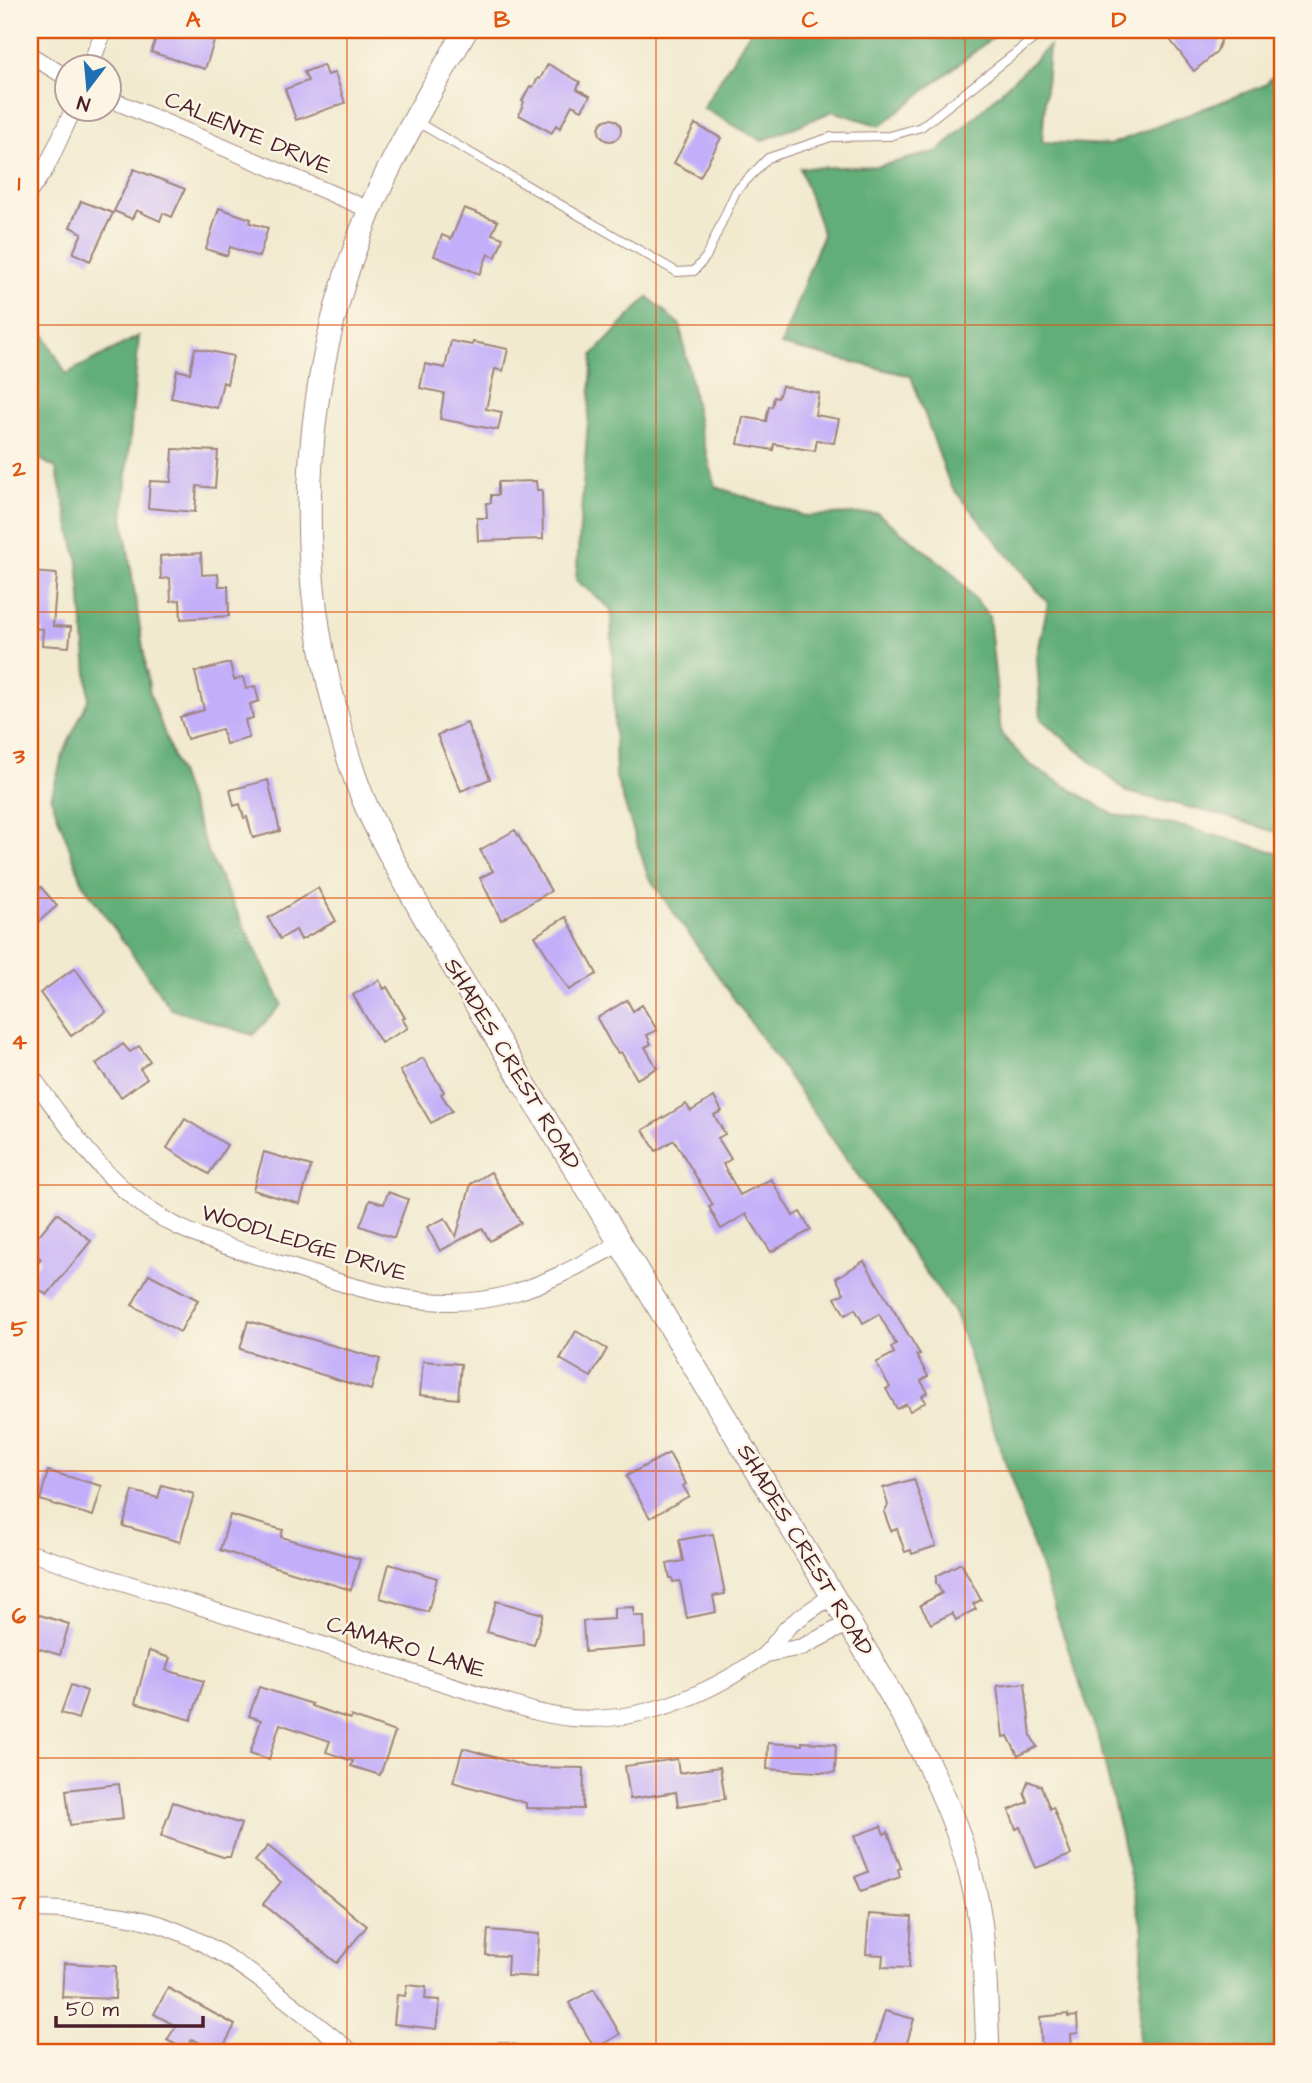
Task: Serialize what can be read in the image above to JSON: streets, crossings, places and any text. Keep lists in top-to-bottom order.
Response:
{
  "streets": {
    "street": [
      "CALIENTE DRIVE",
      "SHADES CREST ROAD",
      "WOODLEDGE DRIVE",
      "CAMARO LANE"
    ]
  },
  "crossings": [
    ["CALIENTE DRIVE", "SHADES CREST ROAD"],
    ["SHADES CREST ROAD", "WOODLEDGE DRIVE"],
    ["SHADES CREST ROAD", "CAMARO LANE"]
  ],
  "scale_bar": "50 m",
  "north": "bottom",
  "grid": {
    "columns": [
      "A",
      "B",
      "C",
      "D"
    ],
    "rows": [
      "1",
      "2",
      "3",
      "4",
      "5",
      "6",
      "7"
    ]
  }
}
